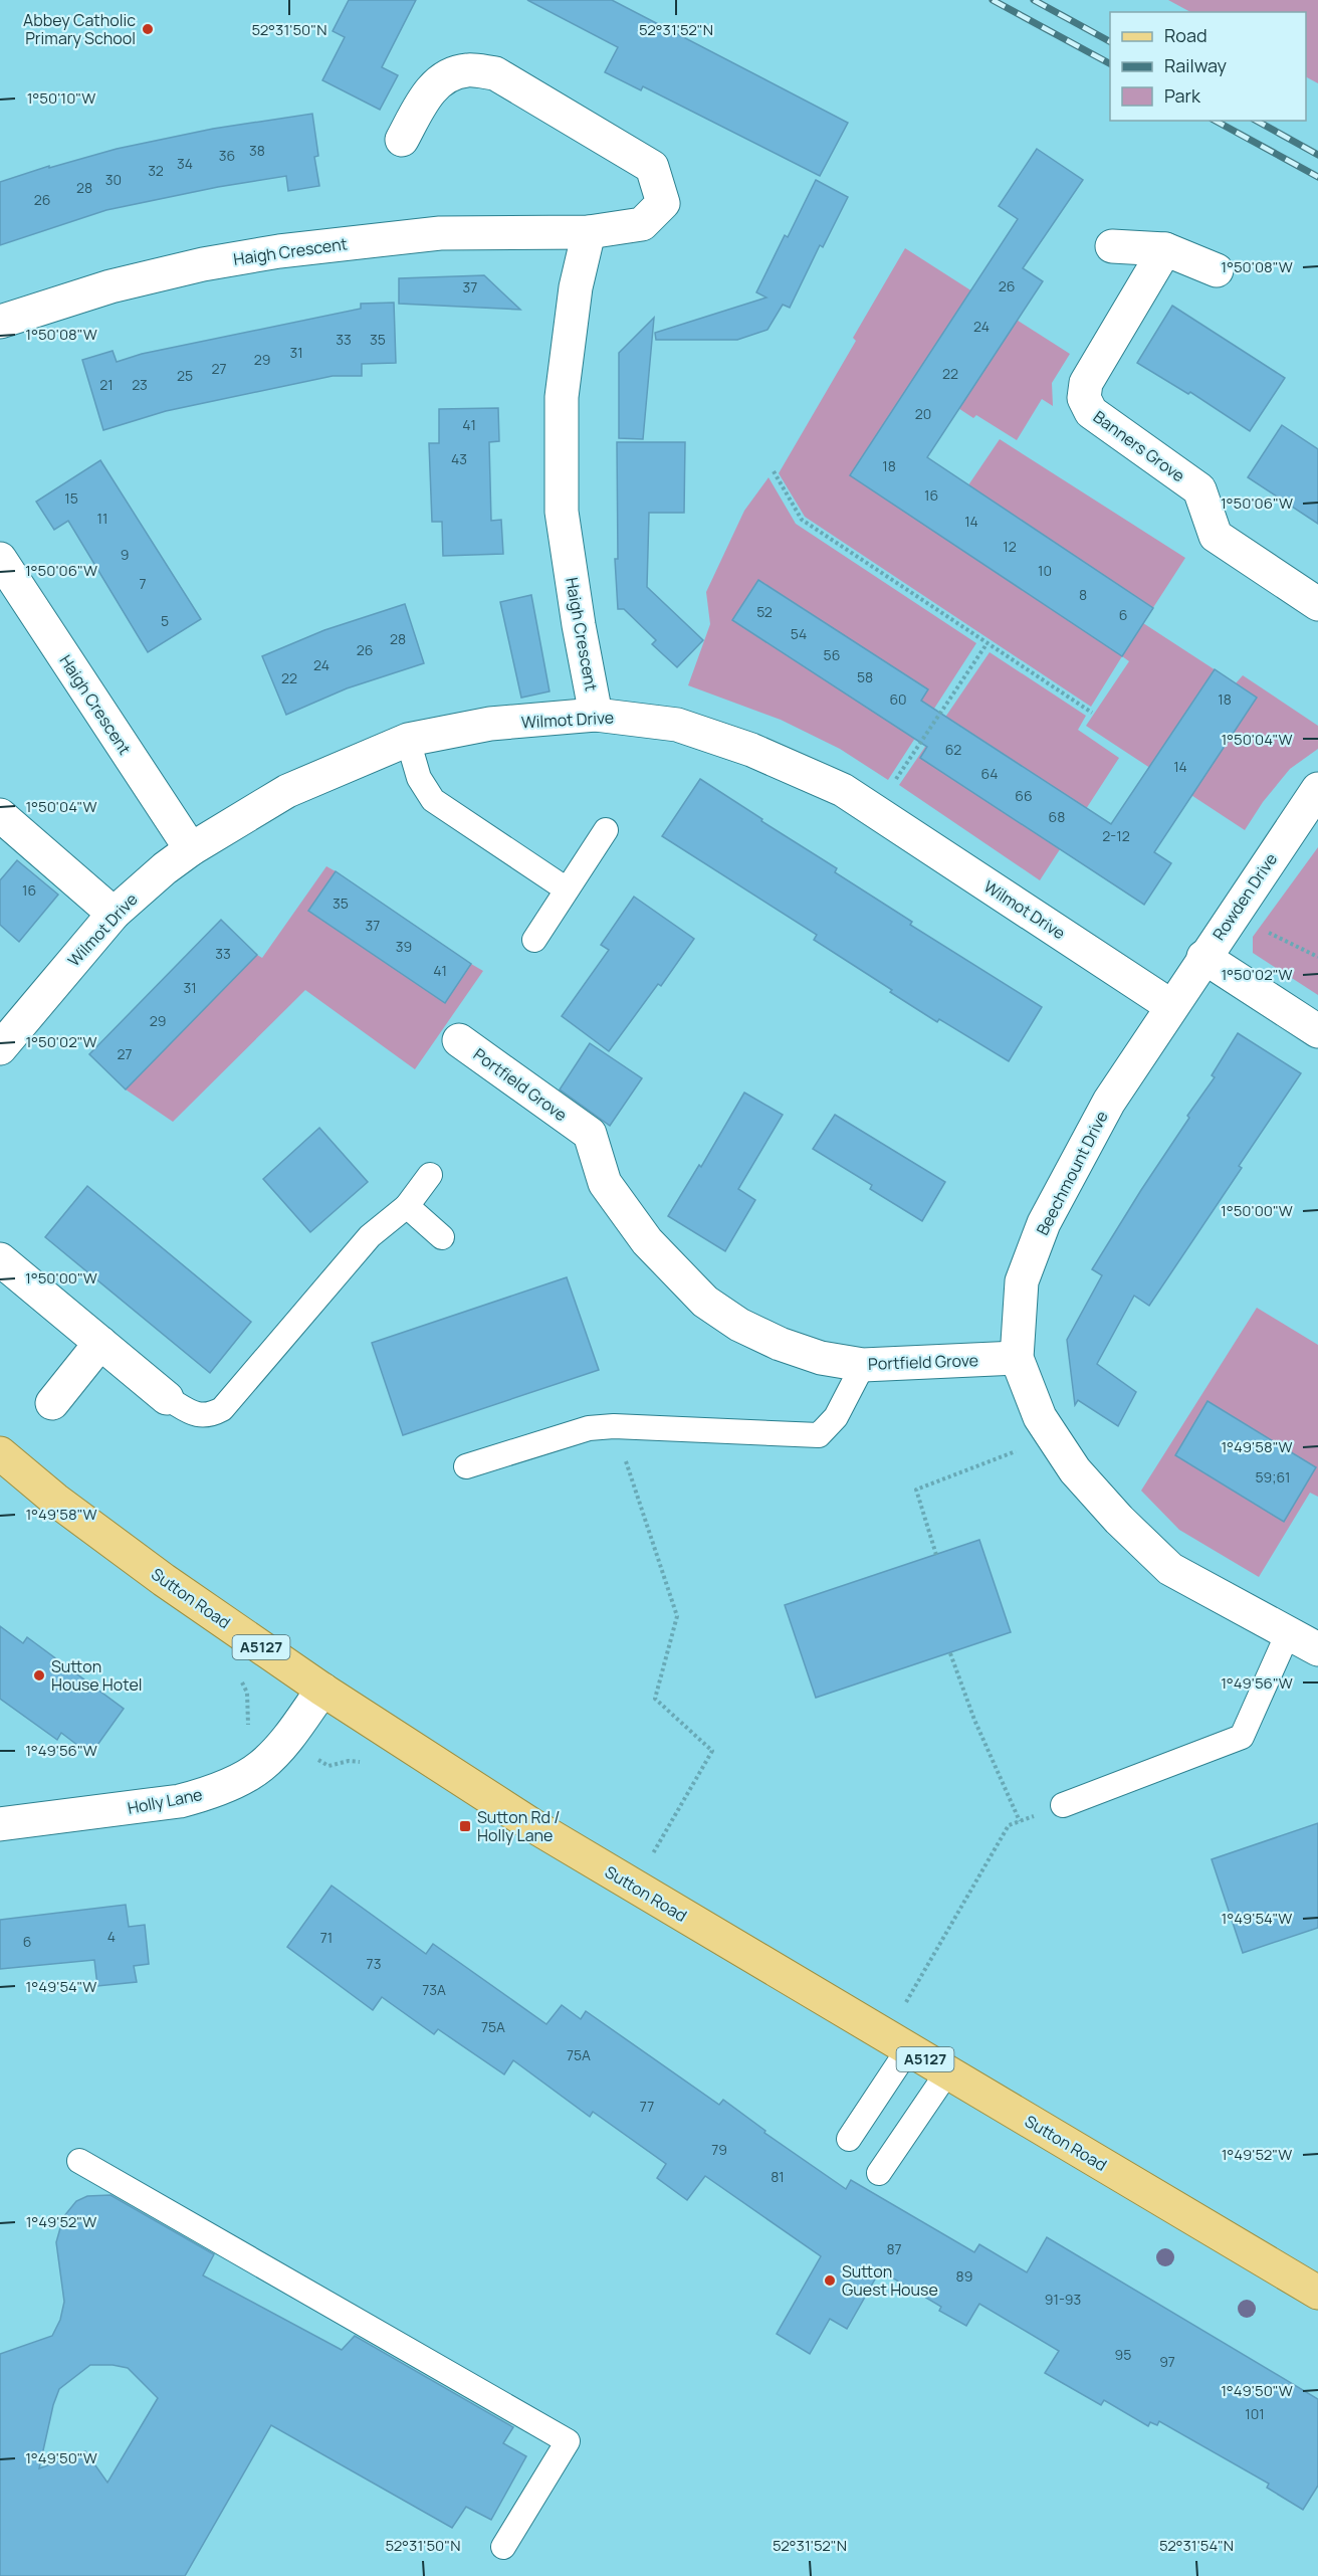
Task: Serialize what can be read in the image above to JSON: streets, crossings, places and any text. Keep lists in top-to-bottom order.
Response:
{
  "streets": {
    "main road": ["Sutton Road", "A5127"],
    "street": [
      "Haigh Crescent",
      "Banners Grove",
      "Wilmot Drive",
      "Rowden Drive",
      "Portfield Grove",
      "Beechmount Drive",
      "Holly Lane"
    ]
  },
  "crossings": [
    ["Haigh Crescent", "Wilmot Drive"],
    ["Wilmot Drive", "Rowden Drive"],
    ["Wilmot Drive", "Beechmount Drive"],
    ["Rowden Drive", "Beechmount Drive"],
    ["Portfield Grove", "Beechmount Drive"],
    ["Sutton Road", "Holly Lane"]
  ],
  "places": {
    "other": ["Abbey Catholic Primary School", "Sutton House Hotel", "Sutton Guest House"],
    "transit": ["Sutton Rd / Holly Lane"]
  },
  "house_numbers": [
    "38",
    "36",
    "34",
    "32",
    "30",
    "28",
    "26",
    "26",
    "37",
    "24",
    "33",
    "35",
    "31",
    "29",
    "27",
    "22",
    "25",
    "21",
    "23",
    "20",
    "41",
    "43",
    "18",
    "16",
    "15",
    "11",
    "14",
    "12",
    "9",
    "10",
    "7",
    "8",
    "52",
    "6",
    "5",
    "54",
    "28",
    "26",
    "56",
    "24",
    "58",
    "22",
    "60",
    "18",
    "62",
    "14",
    "64",
    "66",
    "68",
    "2-12",
    "16",
    "35",
    "37",
    "39",
    "33",
    "41",
    "31",
    "29",
    "27",
    "59;61",
    "4",
    "71",
    "6",
    "73",
    "73A",
    "75A",
    "75A",
    "77",
    "79",
    "81",
    "87",
    "89",
    "91-93",
    "95",
    "97",
    "101"
  ],
  "legend": ["Road", "Railway", "Park"],
  "coordinates": [
    "52°31'50\"N",
    "52°31'52\"N",
    "1°50'10\"W",
    "1°50'08\"W",
    "1°50'06\"W",
    "1°50'04\"W",
    "1°50'02\"W",
    "1°50'00\"W",
    "1°49'58\"W",
    "1°49'56\"W",
    "1°49'54\"W",
    "1°49'52\"W",
    "1°49'50\"W",
    "52°31'54\"N"
  ]
}
